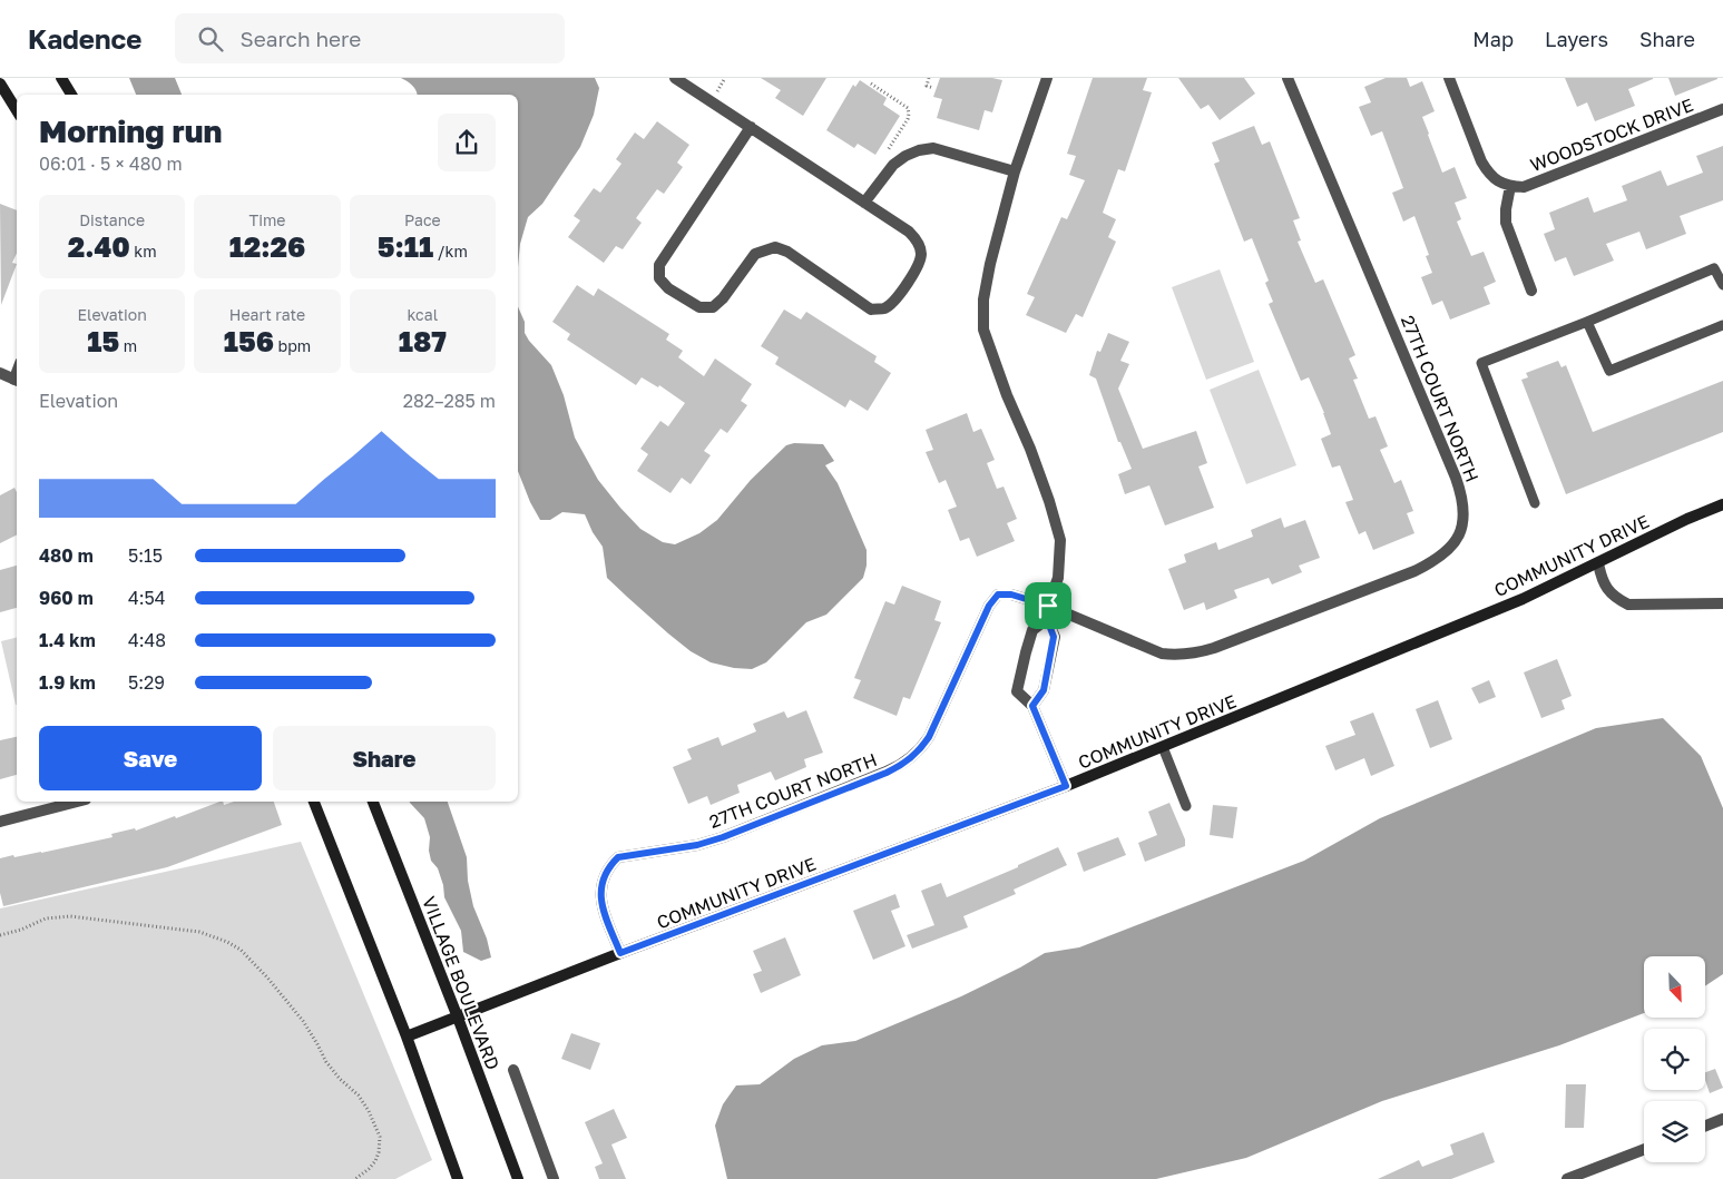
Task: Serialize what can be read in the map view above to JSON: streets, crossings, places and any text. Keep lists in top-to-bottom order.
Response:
{
  "streets": {
    "street": [
      "WOODSTOCK DRIVE",
      "27TH COURT NORTH",
      "COMMUNITY DRIVE",
      "VILLAGE BOULEVARD"
    ]
  },
  "crossings": [
    ["27TH COURT NORTH", "COMMUNITY DRIVE"],
    ["COMMUNITY DRIVE", "VILLAGE BOULEVARD"]
  ],
  "north": "bottom right",
  "page": {
    "header": "Kadence",
    "search": "Search here",
    "nav": ["Map", "Layers", "Share"],
    "heading": ["Morning run", "06:01 · 5 × 480 m"],
    "stats": [
      ["Distance", "2.40 km"],
      ["Time", "12:26"],
      ["Pace", "5:11 /km"],
      ["Elevation", "15 m"],
      ["Heart rate", "156 bpm"],
      ["kcal", "187"]
    ],
    "chart": ["Elevation", "282–285 m"],
    "list": [
      {
        "name": "480 m",
        "note": "5:15"
      },
      {
        "name": "960 m",
        "note": "4:54"
      },
      {
        "name": "1.4 km",
        "note": "4:48"
      },
      {
        "name": "1.9 km",
        "note": "5:29"
      }
    ],
    "buttons": ["Save", "Share"]
  }
}
